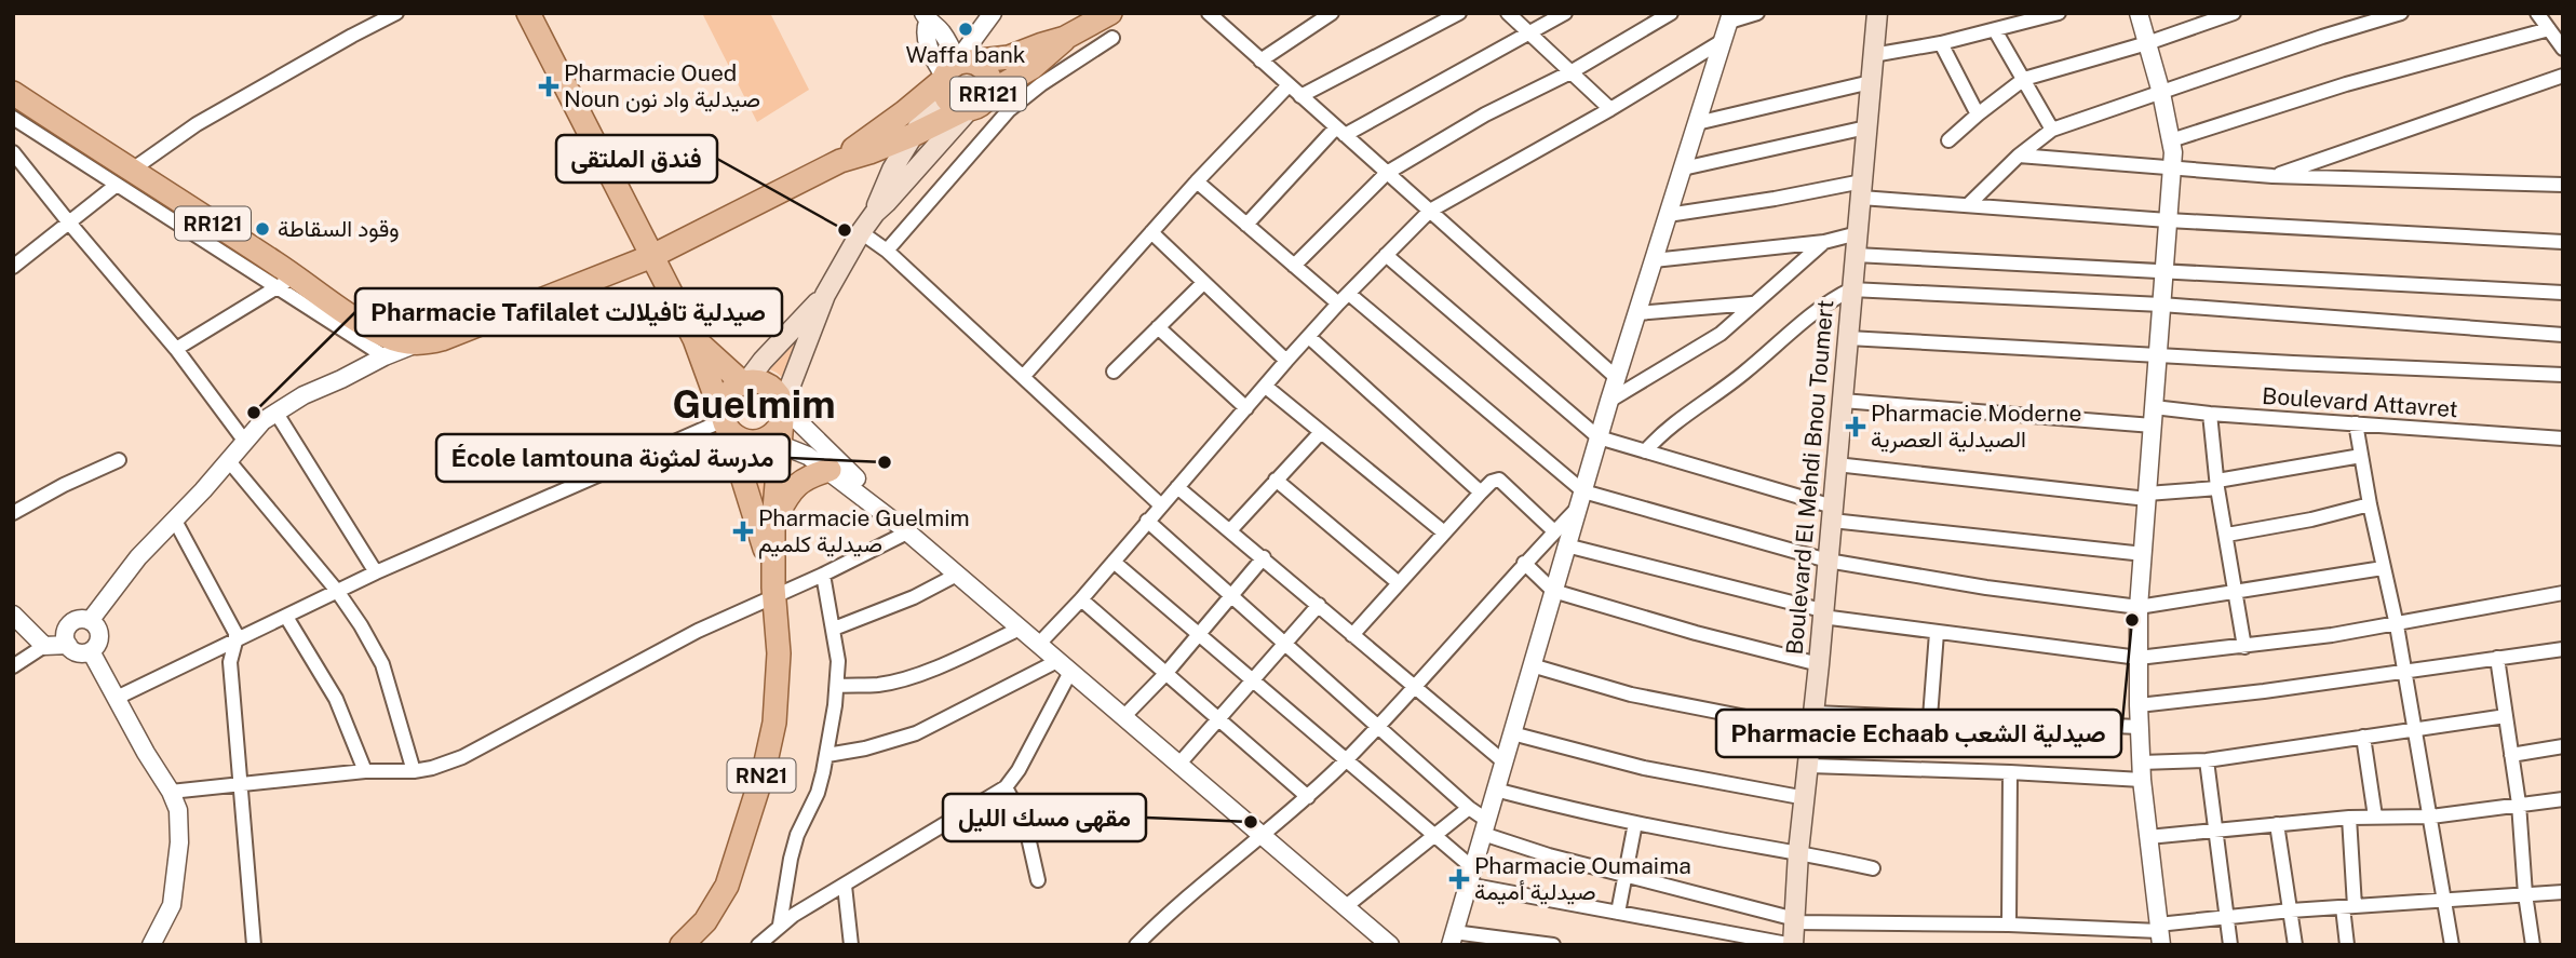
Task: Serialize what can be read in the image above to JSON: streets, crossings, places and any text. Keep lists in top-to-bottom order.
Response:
{
  "streets": {
    "main road": ["RR121", "Boulevard El Mehdi Bnou Toumert", "RN21"],
    "street": ["Boulevard Attavret"]
  },
  "crossings": [
    ["RR121", "RN21"]
  ],
  "districts": ["Guelmim"],
  "places": {
    "other": [
      "Waffa bank",
      "وقود السقاطة",
      "فندق الملتقى",
      "Pharmacie Tafilalet صيدلية تافيلالت",
      "École lamtouna مدرسة لمثونة",
      "Pharmacie Echaab صيدلية الشعب",
      "مقهى مسك الليل"
    ],
    "health": [
      "Pharmacie Oued Noun صيدلية واد نون",
      "Pharmacie Moderne الصيدلية العصرية",
      "Pharmacie Guelmim صيدلية كلميم",
      "Pharmacie Oumaima صيدلية أميمة"
    ]
  }
}
